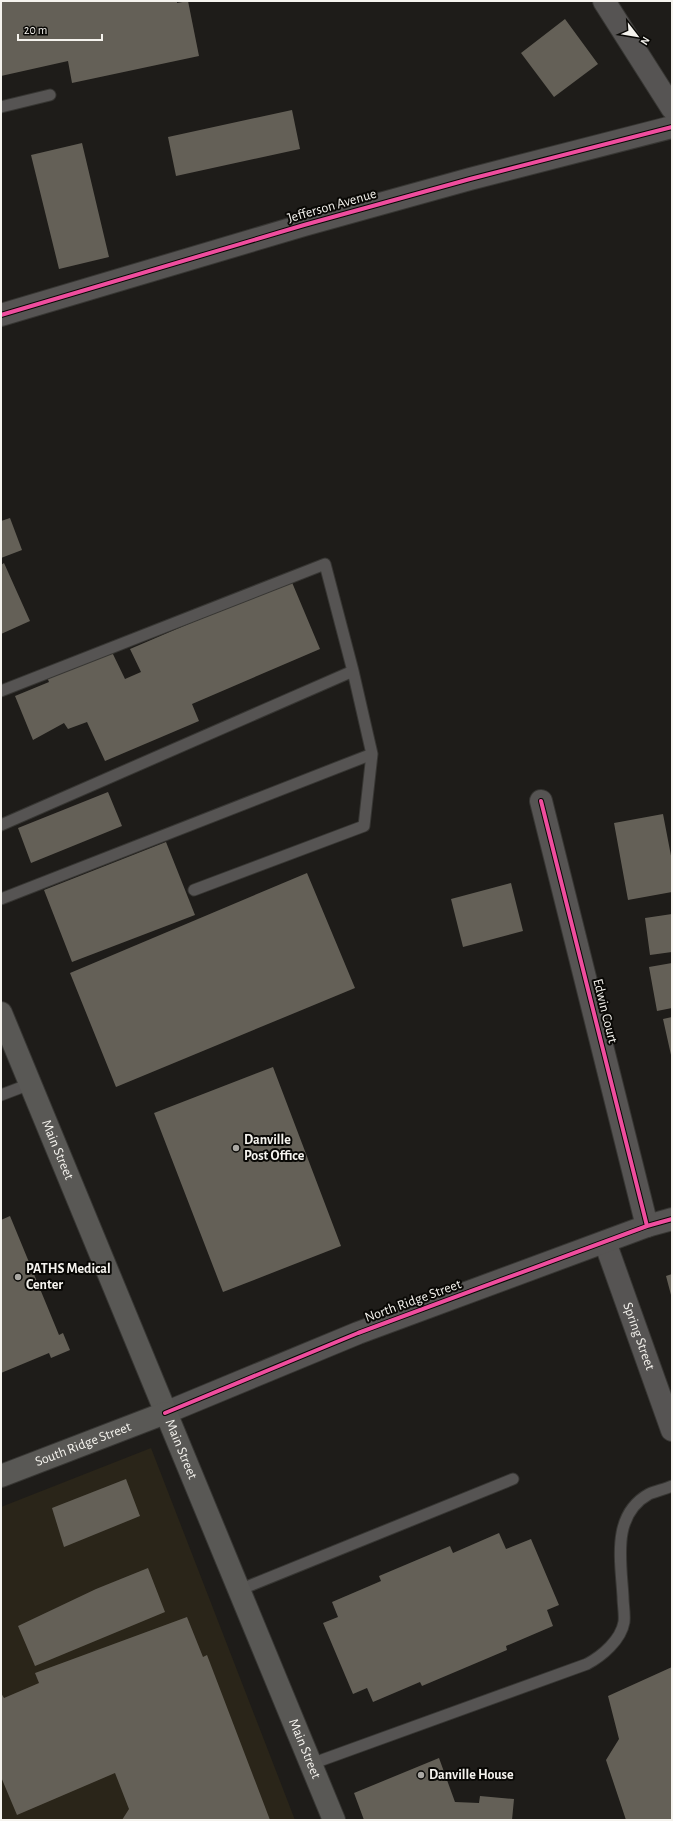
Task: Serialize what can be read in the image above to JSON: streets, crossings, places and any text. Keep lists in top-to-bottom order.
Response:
{
  "streets": {
    "main road": ["Main Street", "South Ridge Street"],
    "street": [
      "Jefferson Avenue",
      "Edwin Court",
      "North Ridge Street",
      "Spring Street"
    ]
  },
  "crossings": [
    ["Edwin Court", "North Ridge Street"],
    ["Main Street", "North Ridge Street"],
    ["Main Street", "South Ridge Street"],
    ["North Ridge Street", "Spring Street"],
    ["North Ridge Street", "South Ridge Street"]
  ],
  "places": ["Danville Post Office", "PATHS Medical Center", "Danville House"],
  "scale_bar": "20 m",
  "north": "bottom right"
}
